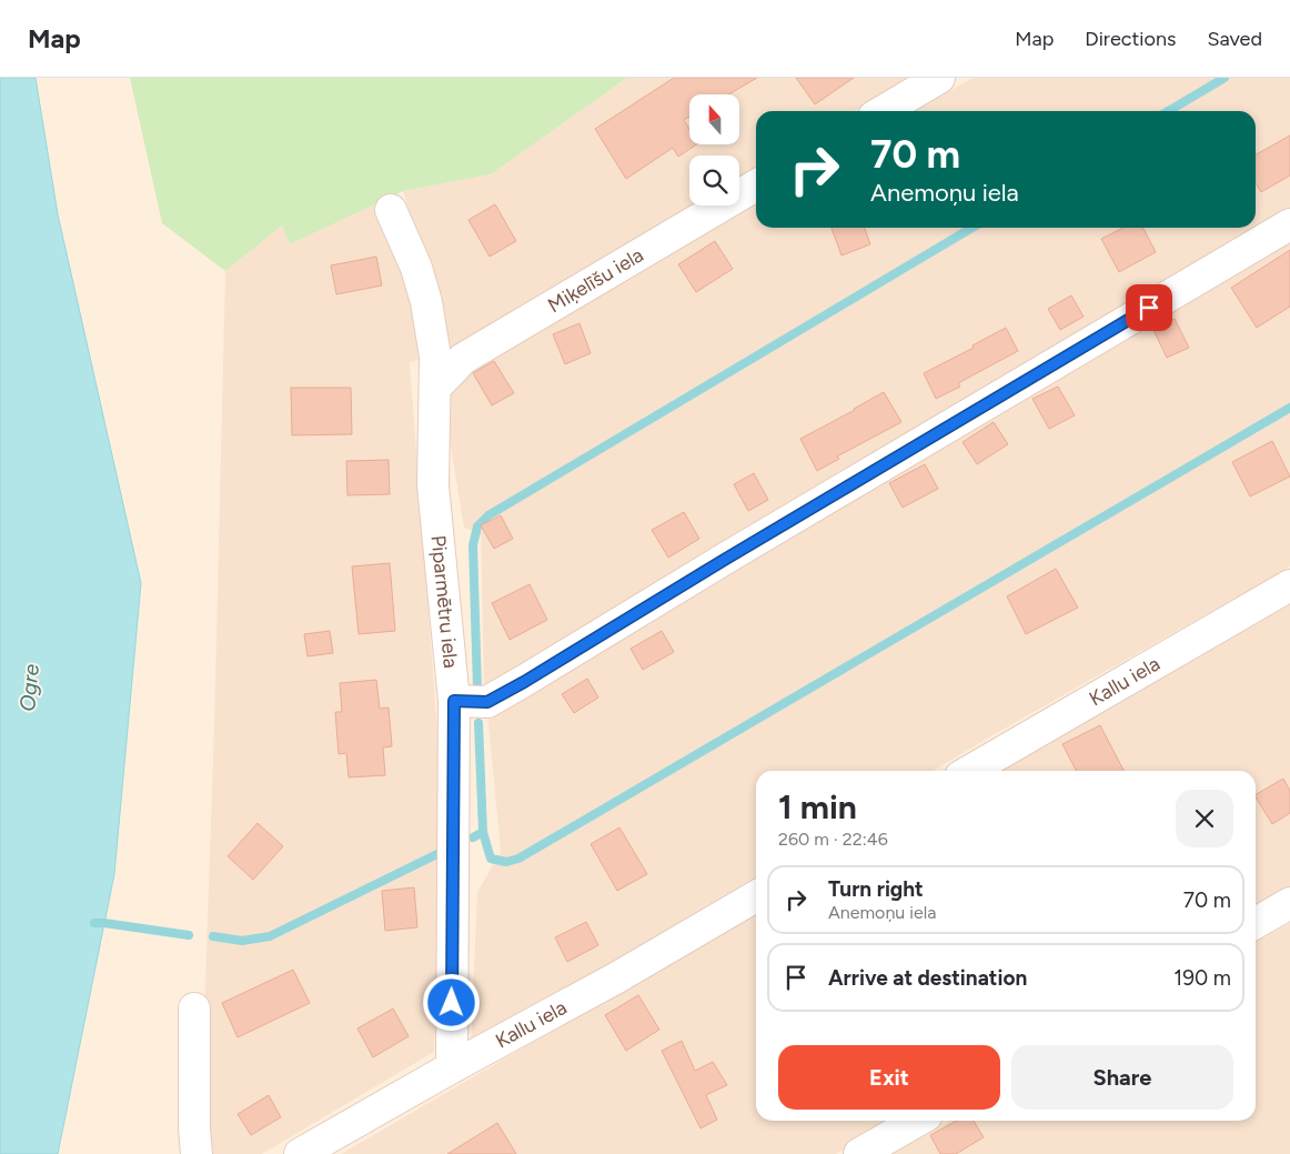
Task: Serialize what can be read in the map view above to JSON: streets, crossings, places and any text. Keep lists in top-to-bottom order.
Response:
{
  "streets": {
    "street": ["Miķelīšu iela", "Piparmētru iela", "Kallu iela"]
  },
  "crossings": [
    ["Miķelīšu iela", "Piparmētru iela"],
    ["Piparmētru iela", "Kallu iela"]
  ],
  "water": ["Ogre"],
  "north": "top",
  "page": {
    "header": "Map",
    "nav": ["Map", "Directions", "Saved"],
    "turn": ["70 m", "Anemoņu iela"],
    "heading": ["1 min", "260 m · 22:46"],
    "list": [
      {
        "name": "Turn right",
        "note": "Anemoņu iela",
        "value": "70 m"
      },
      {
        "name": "Arrive at destination",
        "value": "190 m"
      }
    ],
    "buttons": ["Exit", "Share"]
  }
}
